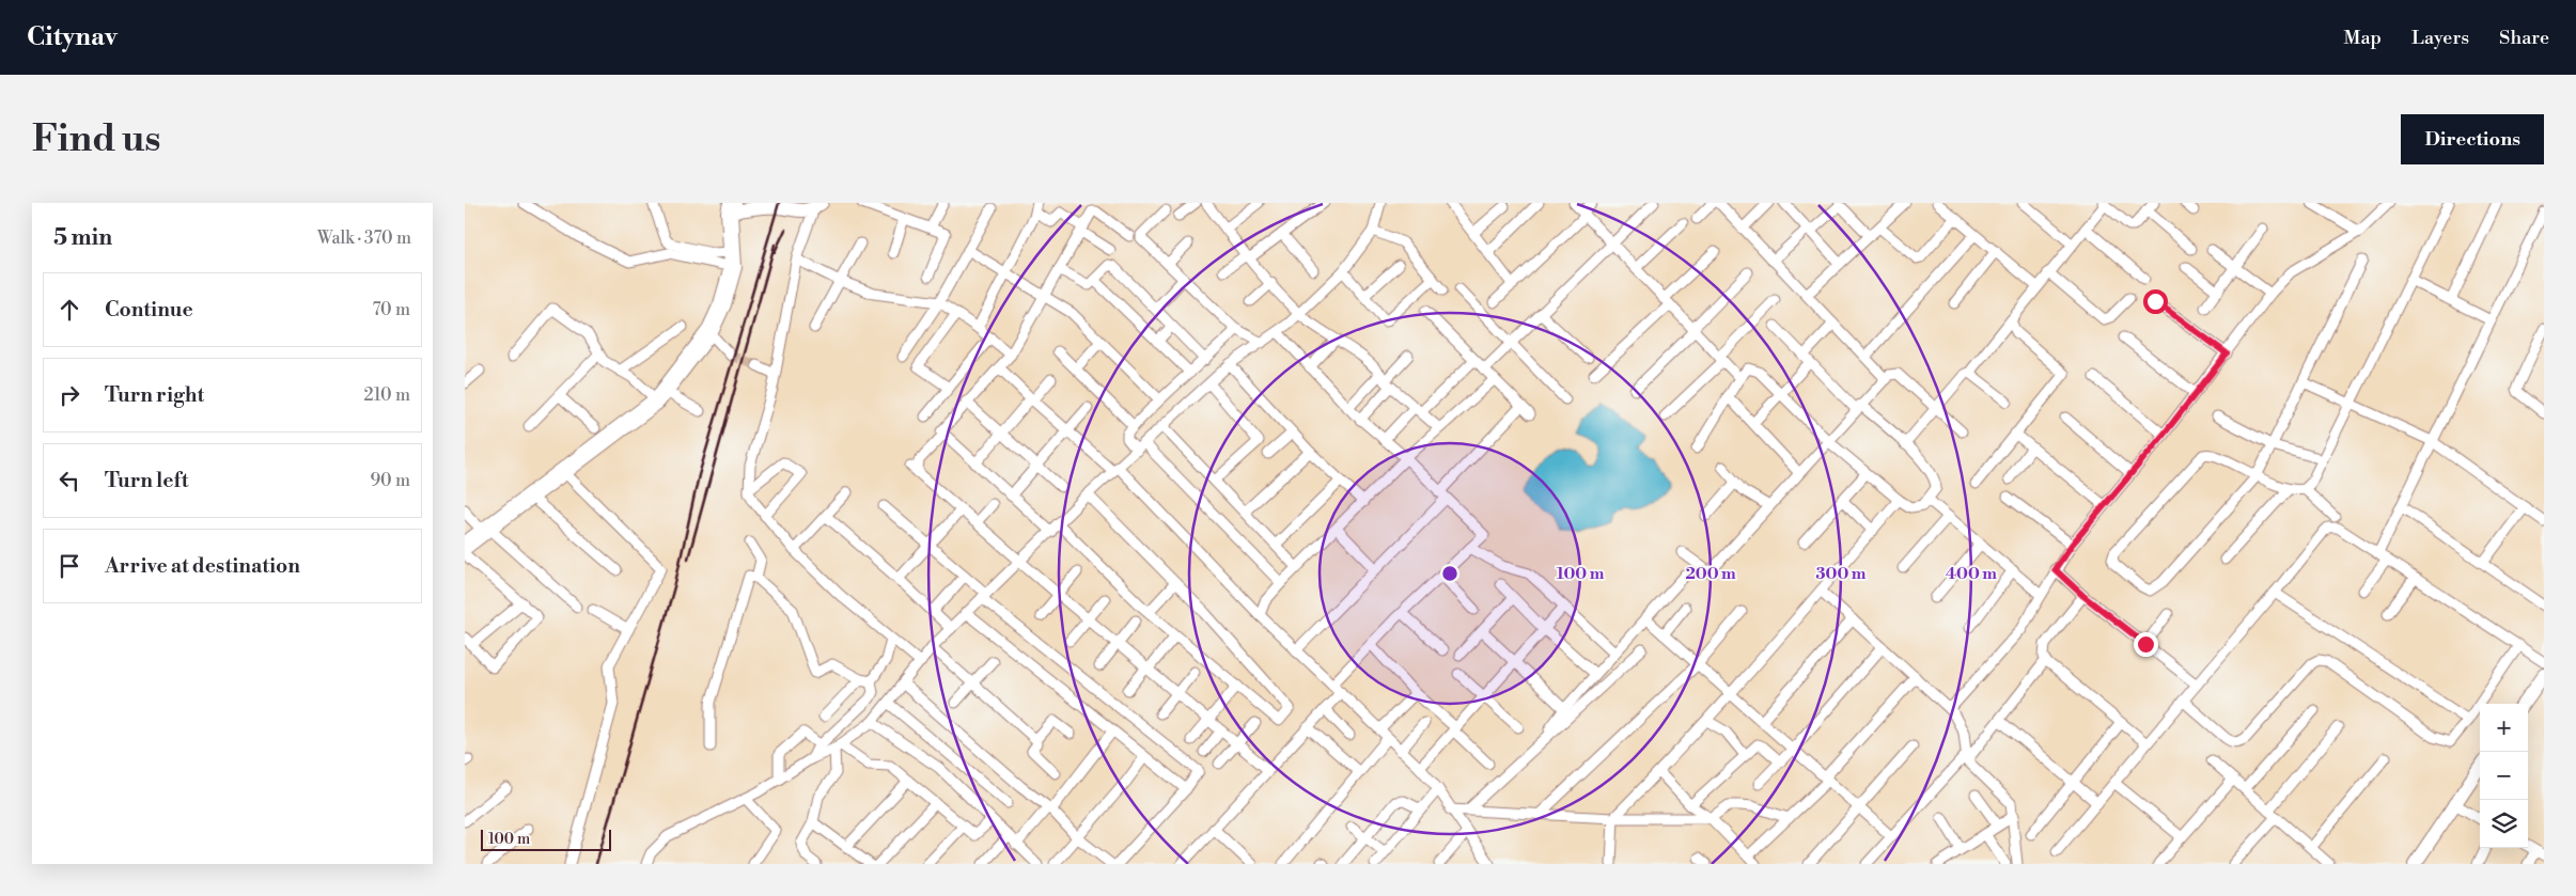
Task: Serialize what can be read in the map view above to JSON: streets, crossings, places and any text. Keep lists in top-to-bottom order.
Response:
{
  "scale_bar": "100 m",
  "page": {
    "header": "Citynav",
    "nav": ["Map", "Layers", "Share"],
    "buttons": "Directions",
    "title": "Find us",
    "heading": ["5 min", "Walk · 370 m"],
    "list": [
      ["Continue", "70 m"],
      ["Turn right", "210 m"],
      ["Turn left", "90 m"],
      "Arrive at destination"
    ],
    "map_buttons": ["+", "−"],
    "scale": "100 m"
  },
  "rings": [
    "100 m",
    "200 m",
    "300 m",
    "400 m"
  ]
}
